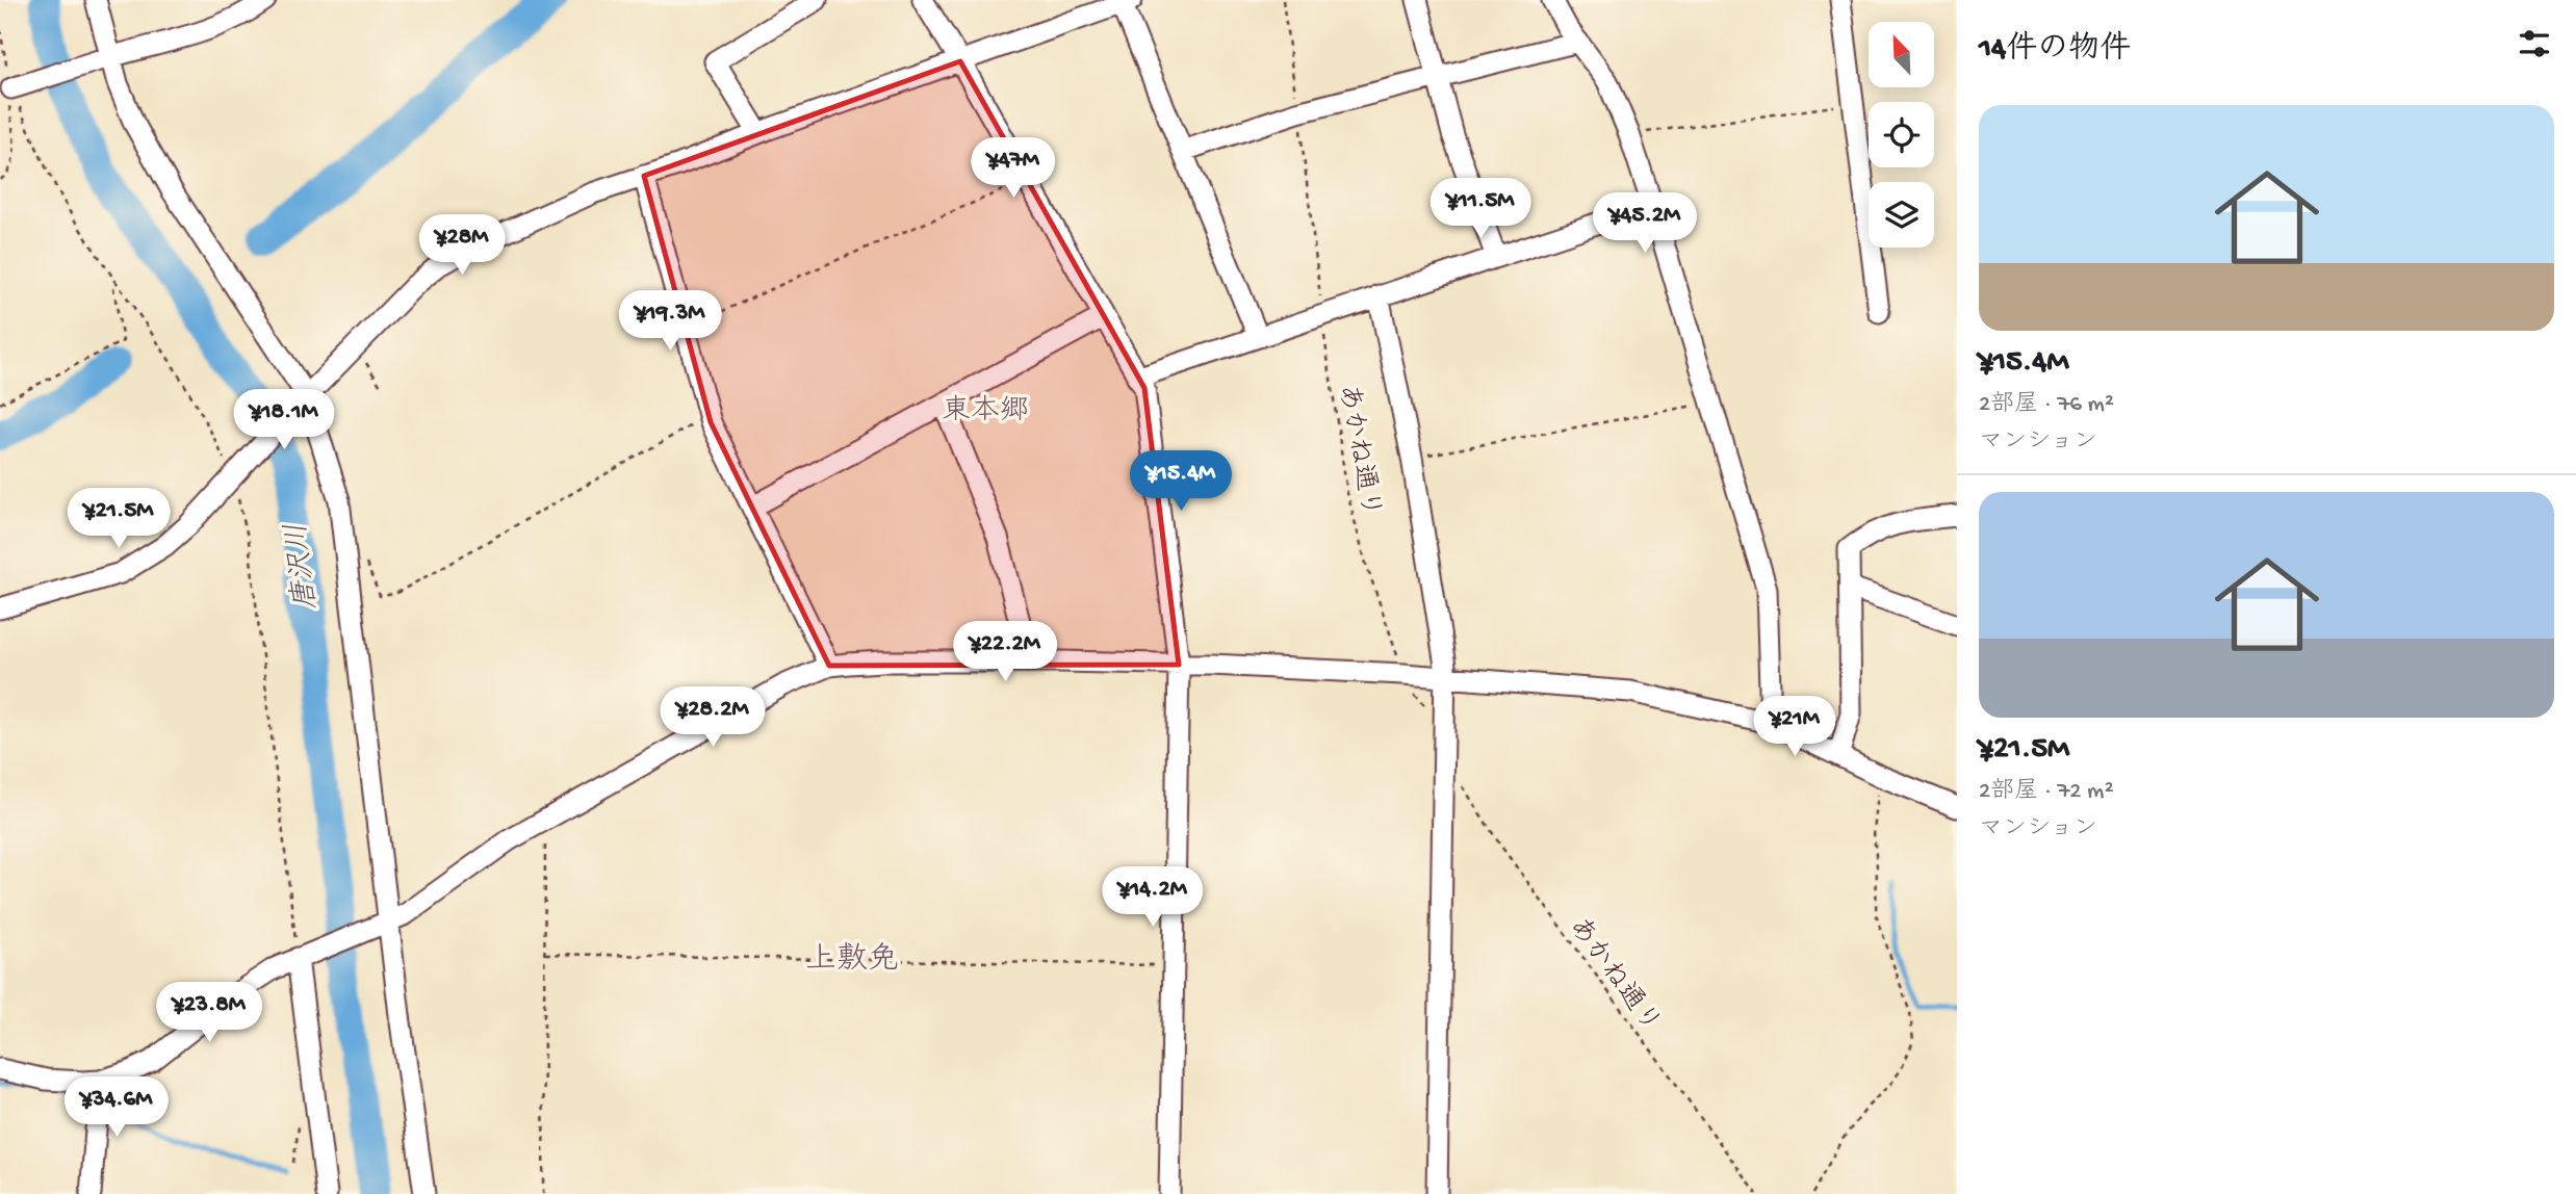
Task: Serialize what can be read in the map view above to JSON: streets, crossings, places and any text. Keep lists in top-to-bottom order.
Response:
{
  "streets": {
    "path": ["あかね通り"]
  },
  "districts": ["東本郷", "上敷免"],
  "water": ["唐沢川"],
  "north": "top left",
  "page": {
    "heading": "14件の物件",
    "list": [
      {
        "name": "¥15.4M",
        "note": "2部屋 · 76 m² · マンション"
      },
      {
        "name": "¥21.5M",
        "note": "2部屋 · 72 m² · マンション"
      }
    ],
    "price": [
      "¥47M",
      "¥11.5M",
      "¥45.2M",
      "¥28M",
      "¥19.3M",
      "¥18.1M",
      "¥15.4M",
      "¥21.5M",
      "¥22.2M",
      "¥28.2M",
      "¥21M",
      "¥14.2M",
      "¥23.8M",
      "¥34.6M"
    ]
  }
}
